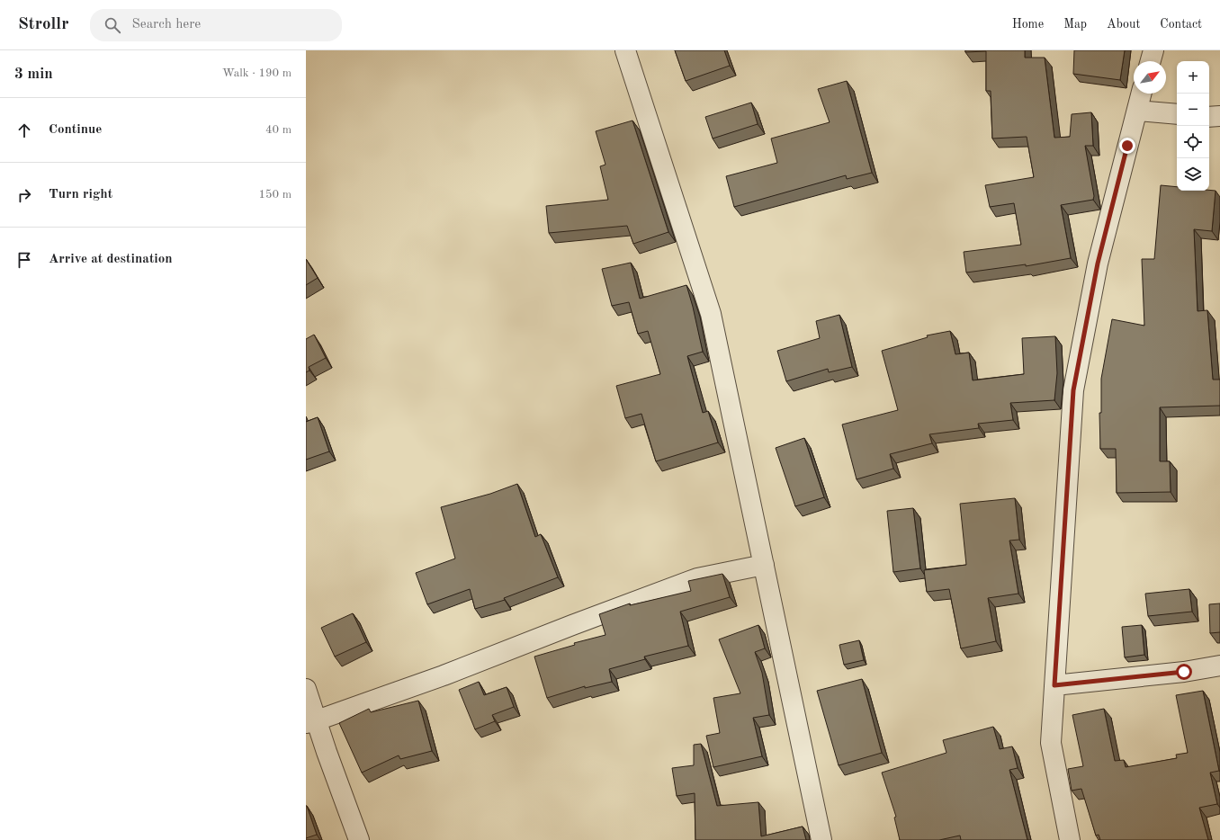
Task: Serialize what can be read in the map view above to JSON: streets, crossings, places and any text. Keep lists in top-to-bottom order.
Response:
{
  "north": "top right",
  "page": {
    "header": "Strollr",
    "search": "Search here",
    "nav": [
      "Home",
      "Map",
      "About",
      "Contact"
    ],
    "heading": ["3 min", "Walk · 190 m"],
    "map_buttons": ["+", "−"],
    "list": [
      ["Continue", "40 m"],
      ["Turn right", "150 m"],
      "Arrive at destination"
    ]
  }
}
